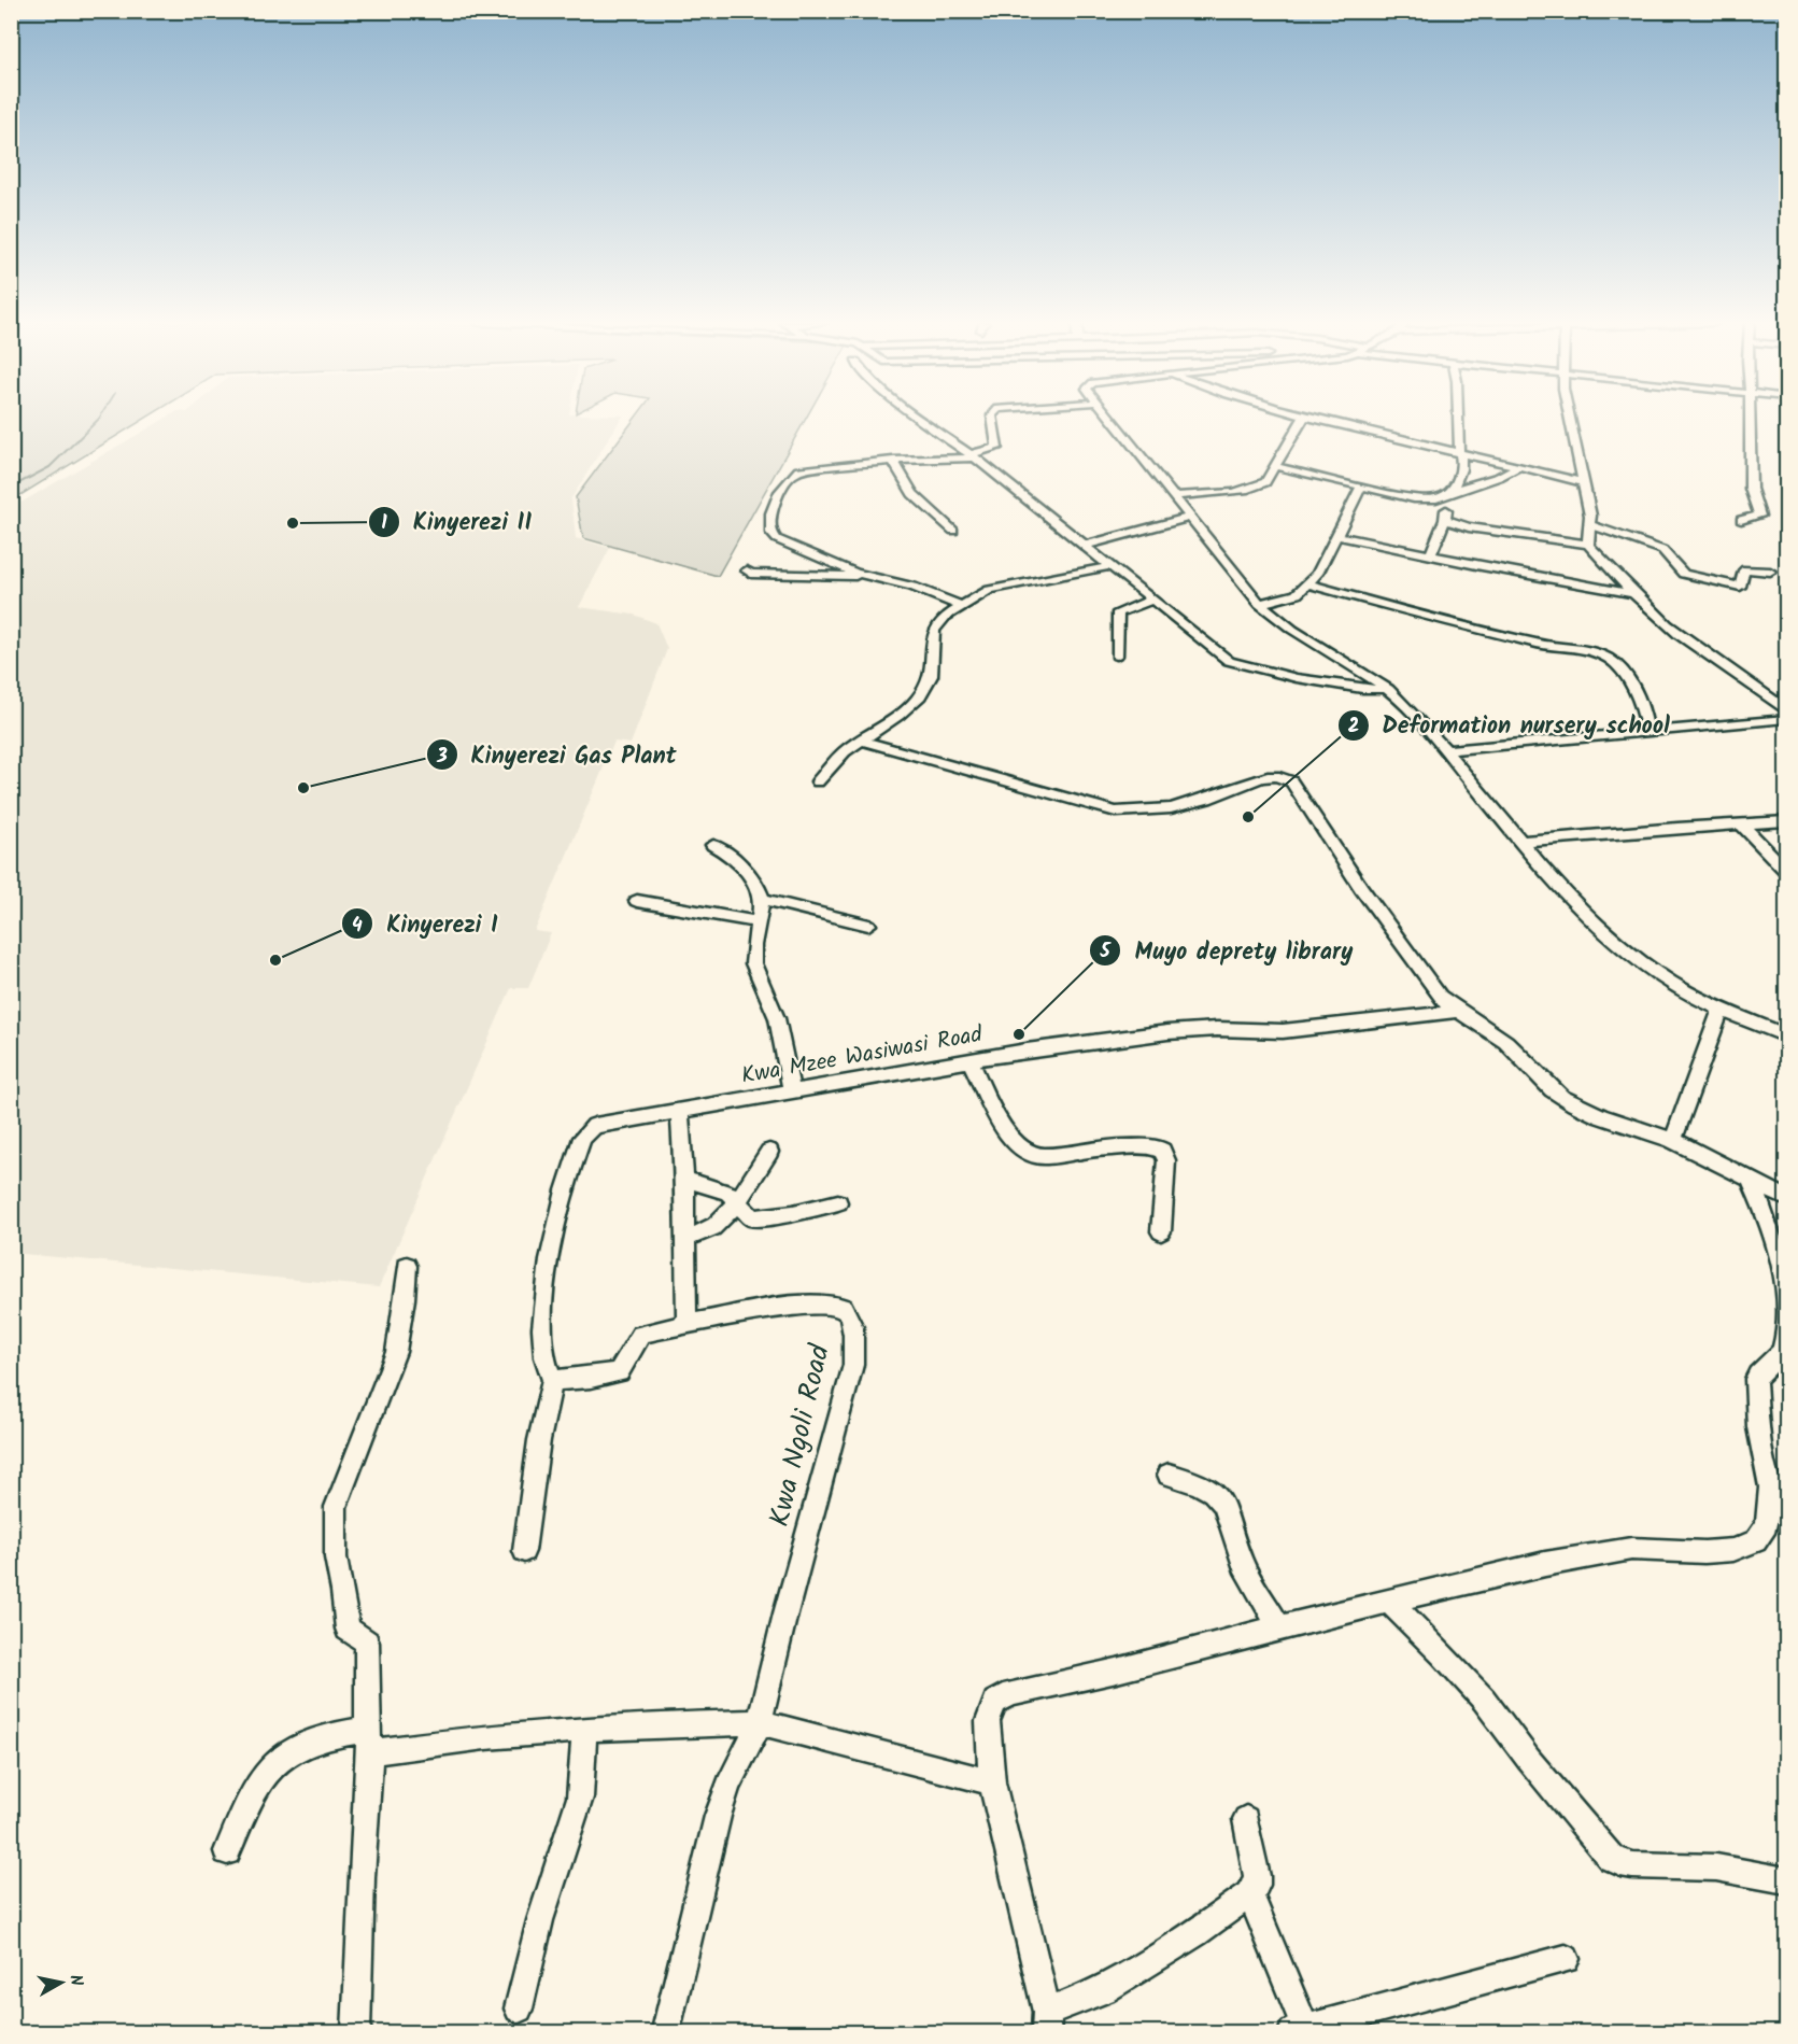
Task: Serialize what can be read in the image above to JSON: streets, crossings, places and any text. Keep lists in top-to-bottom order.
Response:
{
  "streets": {
    "street": ["Kwa Mzee Wasiwasi Road", "Kwa Ngoli Road"]
  },
  "crossings": [
    ["Kwa Mzee Wasiwasi Road", "Kwa Ngoli Road"]
  ],
  "places": [
    "Kinyerezi II",
    "Kinyerezi Gas Plant",
    "Deformation nursery school",
    "Kinyerezi I",
    "Muyo deprety library"
  ],
  "north": "right"
}
